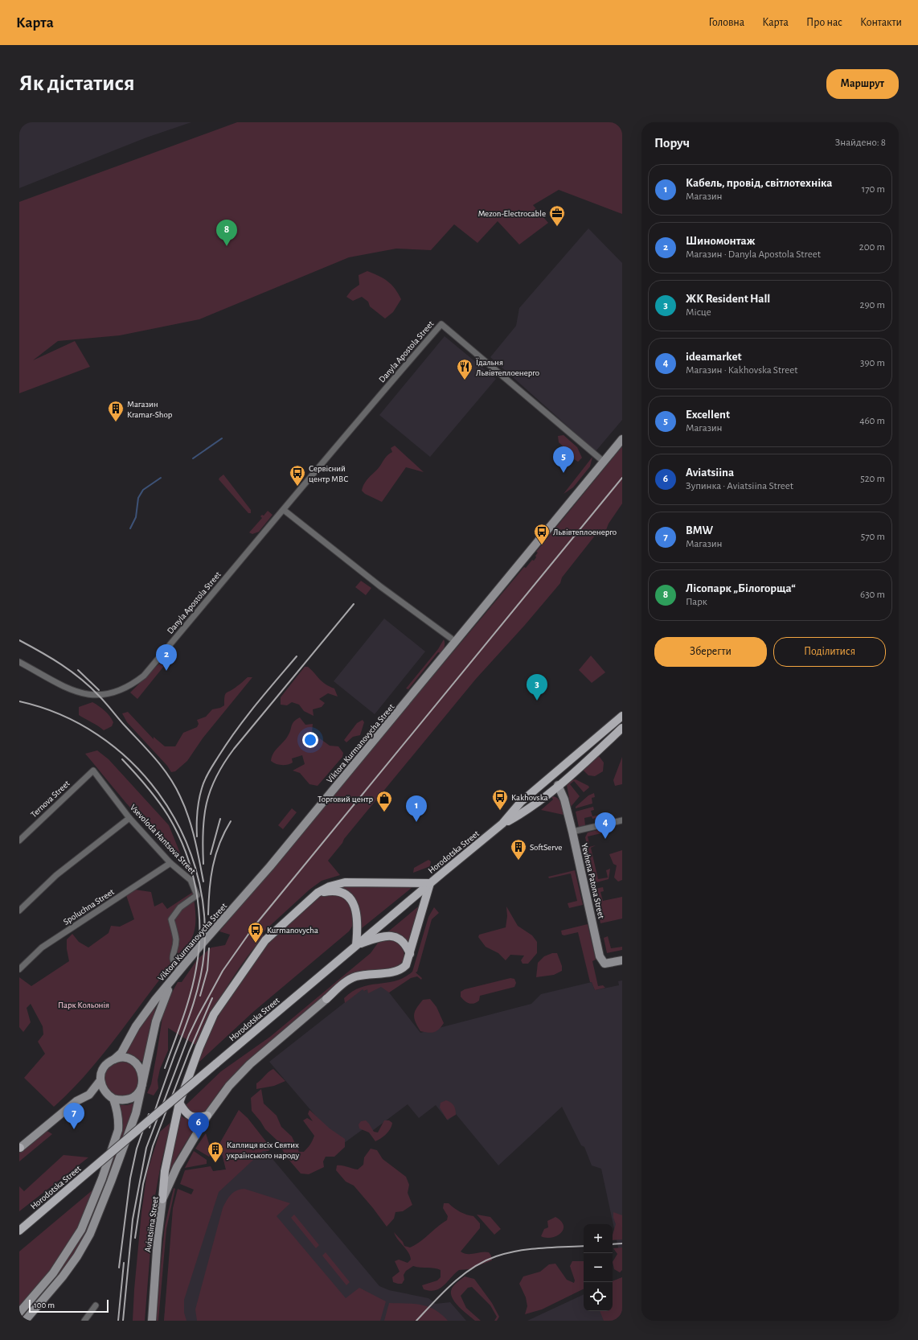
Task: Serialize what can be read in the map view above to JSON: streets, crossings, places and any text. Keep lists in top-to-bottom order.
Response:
{
  "streets": {
    "main road": ["Horodotska Street"],
    "street": [
      "Danyla Apostola Street",
      "Viktora Kurmanovycha Street",
      "Ternova Street",
      "Vsevoloda Hantsova Street",
      "Yevhena Patona Street",
      "Spoluchna Street",
      "Aviatsiina Street"
    ]
  },
  "crossings": [
    ["Danyla Apostola Street", "Viktora Kurmanovycha Street"],
    ["Viktora Kurmanovycha Street", "Vsevoloda Hantsova Street"],
    ["Ternova Street", "Vsevoloda Hantsova Street"],
    ["Vsevoloda Hantsova Street", "Spoluchna Street"],
    ["Horodotska Street", "Yevhena Patona Street"]
  ],
  "parks": ["Парк Кольонія"],
  "places": {
    "office": ["Mezon-Electrocable"],
    "restaurant": ["Їдальня Львівтеплоенерго"],
    "building": ["Магазин Kramar-Shop", "SoftServe", "Каплиця всіх Святих українського народу"],
    "bus stop": [
      "Сервісний центр МВС",
      "Львівтеплоенерго",
      "Kakhovska",
      "Kurmanovycha"
    ],
    "shop": ["Торговий центр"]
  },
  "scale_bar": "100 m",
  "page": {
    "header": "Карта",
    "nav": [
      "Головна",
      "Карта",
      "Про нас",
      "Контакти"
    ],
    "buttons": [
      "Маршрут",
      ["Зберегти", "Поділитися"]
    ],
    "title": "Як дістатися",
    "heading": ["Поруч", "Знайдено: 8"],
    "list": [
      {
        "mark": "1",
        "name": "Кабель, провід, світлотехніка",
        "note": "Магазин",
        "value": "170 m"
      },
      {
        "mark": "2",
        "name": "Шиномонтаж",
        "note": "Магазин · Danyla Apostola Street",
        "value": "200 m"
      },
      {
        "mark": "3",
        "name": "ЖК Resident Hall",
        "note": "Місце",
        "value": "290 m"
      },
      {
        "mark": "4",
        "name": "ideamarket",
        "note": "Магазин · Kakhovska Street",
        "value": "390 m"
      },
      {
        "mark": "5",
        "name": "Excellent",
        "note": "Магазин",
        "value": "460 m"
      },
      {
        "mark": "6",
        "name": "Aviatsiina",
        "note": "Зупинка · Aviatsiina Street",
        "value": "520 m"
      },
      {
        "mark": "7",
        "name": "BMW",
        "note": "Магазин",
        "value": "570 m"
      },
      {
        "mark": "8",
        "name": "Лісопарк „Білогорща“",
        "note": "Парк",
        "value": "630 m"
      }
    ],
    "pins": [
      "8",
      "5",
      "2",
      "3",
      "1",
      "4",
      "7",
      "6"
    ],
    "map_buttons": ["+", "−"],
    "scale": "100 m"
  }
}
